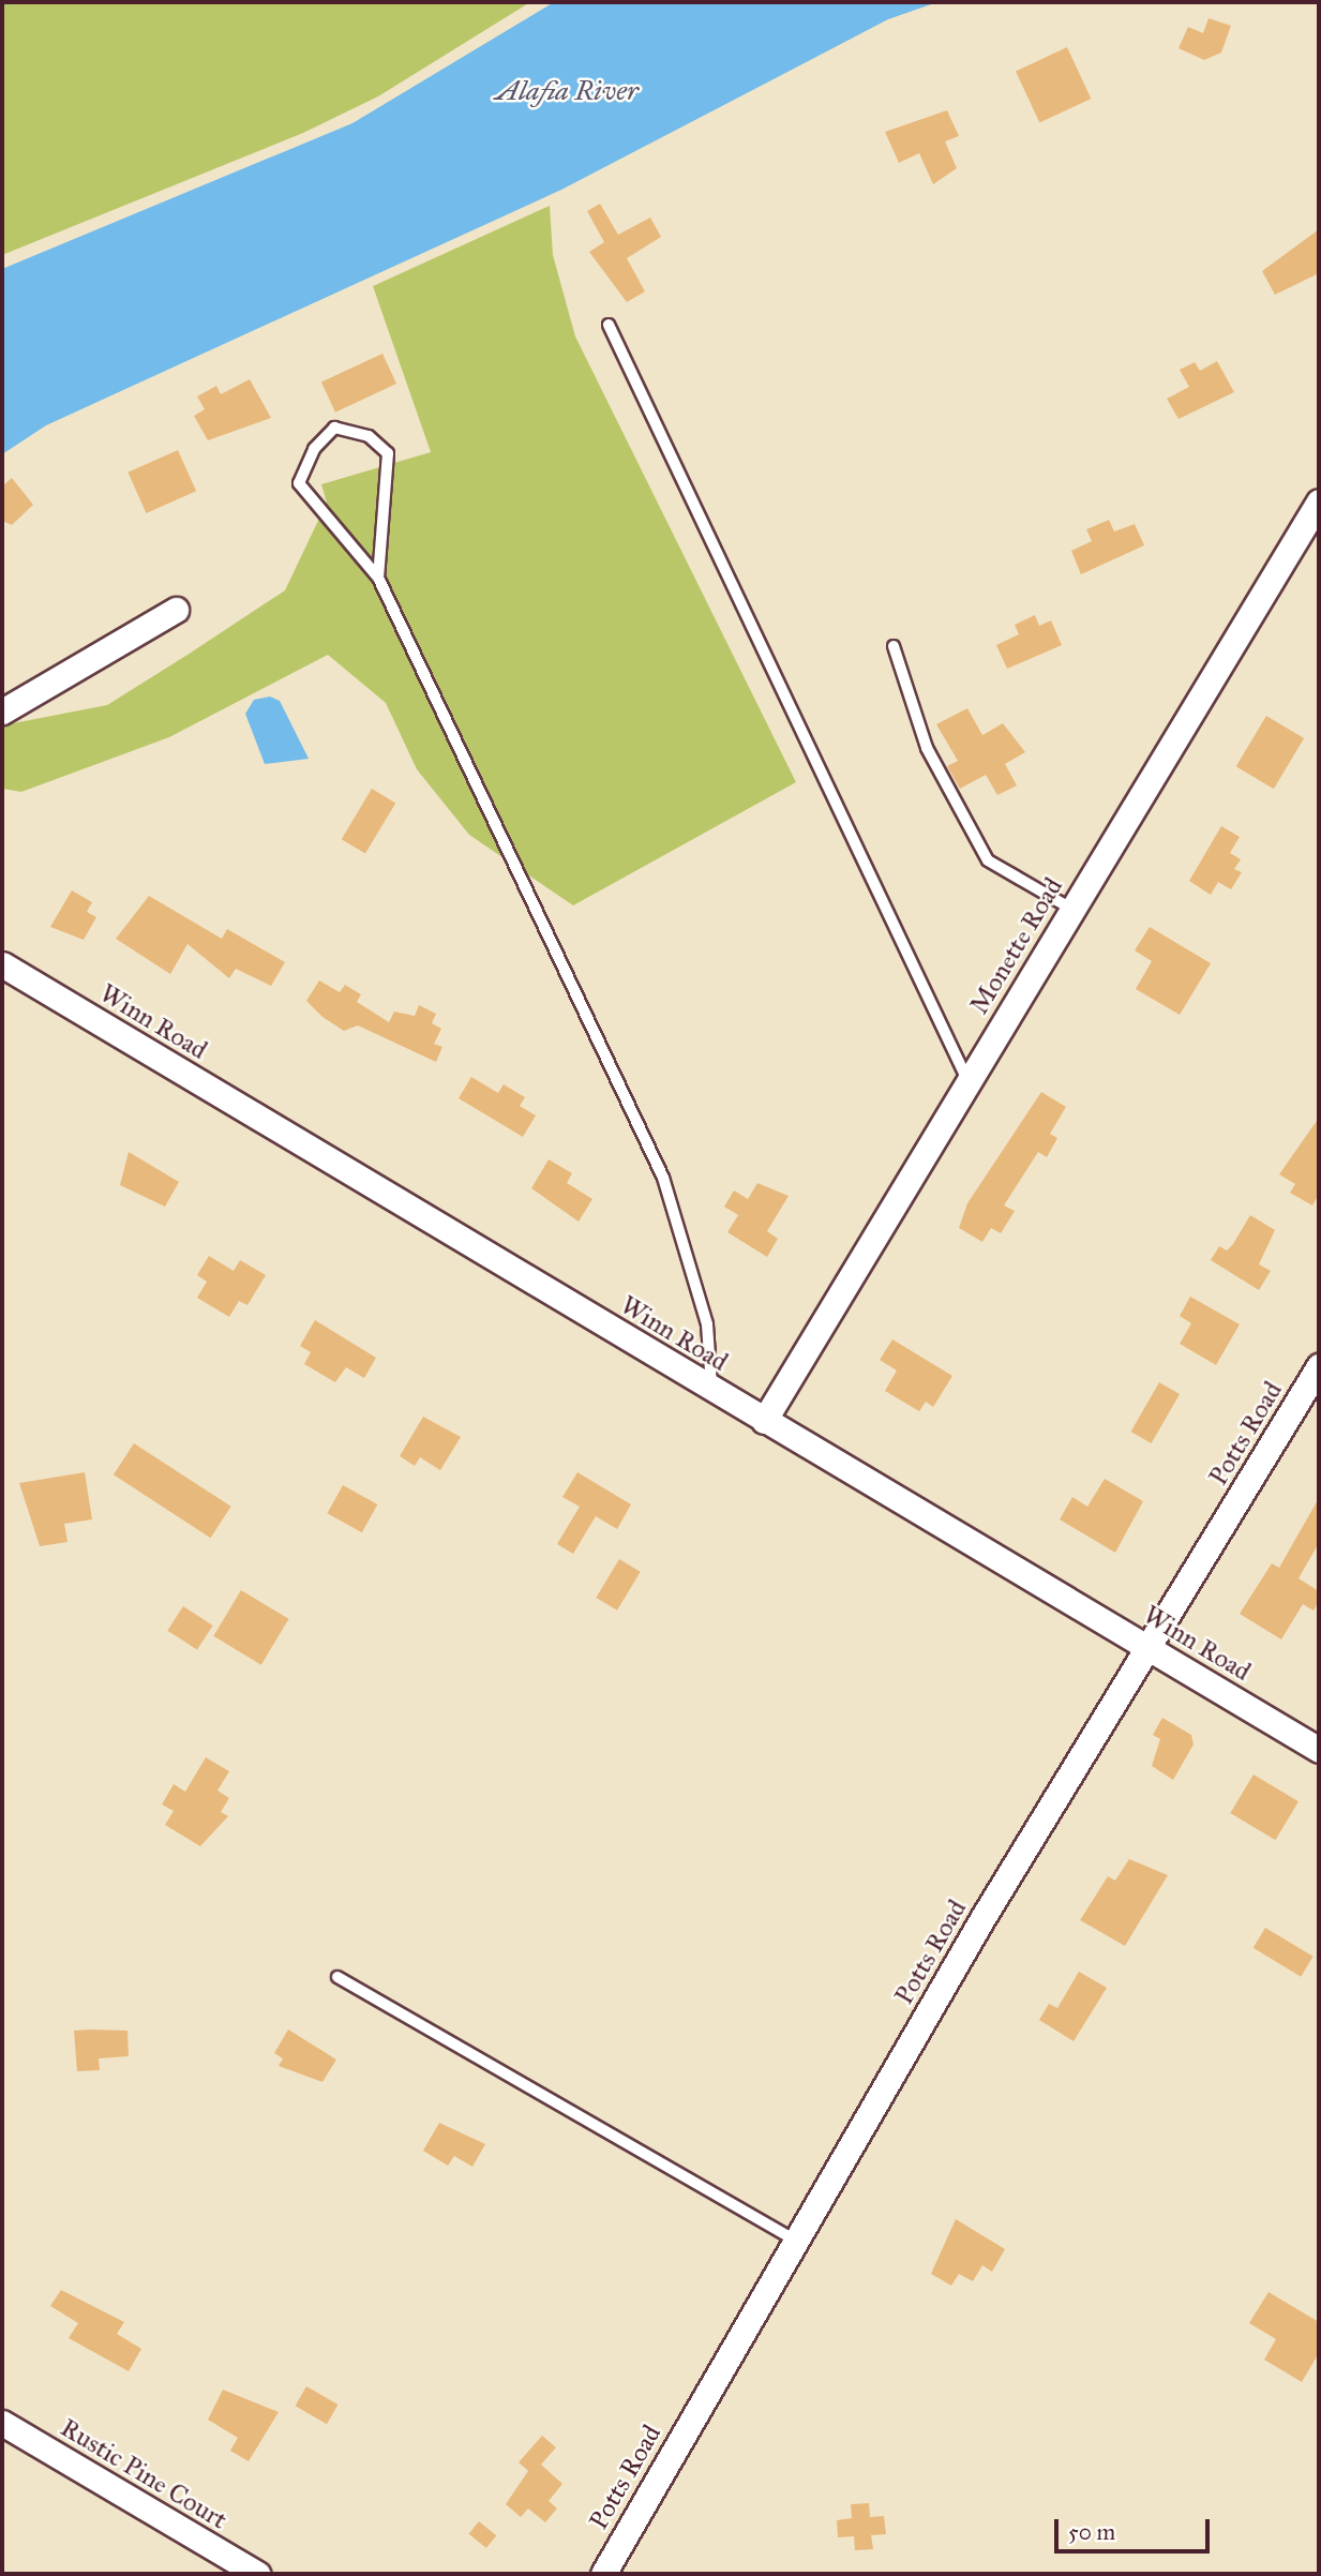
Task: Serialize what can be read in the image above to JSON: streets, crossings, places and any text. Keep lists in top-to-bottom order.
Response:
{
  "streets": {
    "street": [
      "Monette Road",
      "Winn Road",
      "Potts Road",
      "Rustic Pine Court"
    ]
  },
  "crossings": [
    ["Monette Road", "Winn Road"],
    ["Winn Road", "Potts Road"]
  ],
  "water": ["Alafia River"],
  "scale_bar": "50 m"
}
